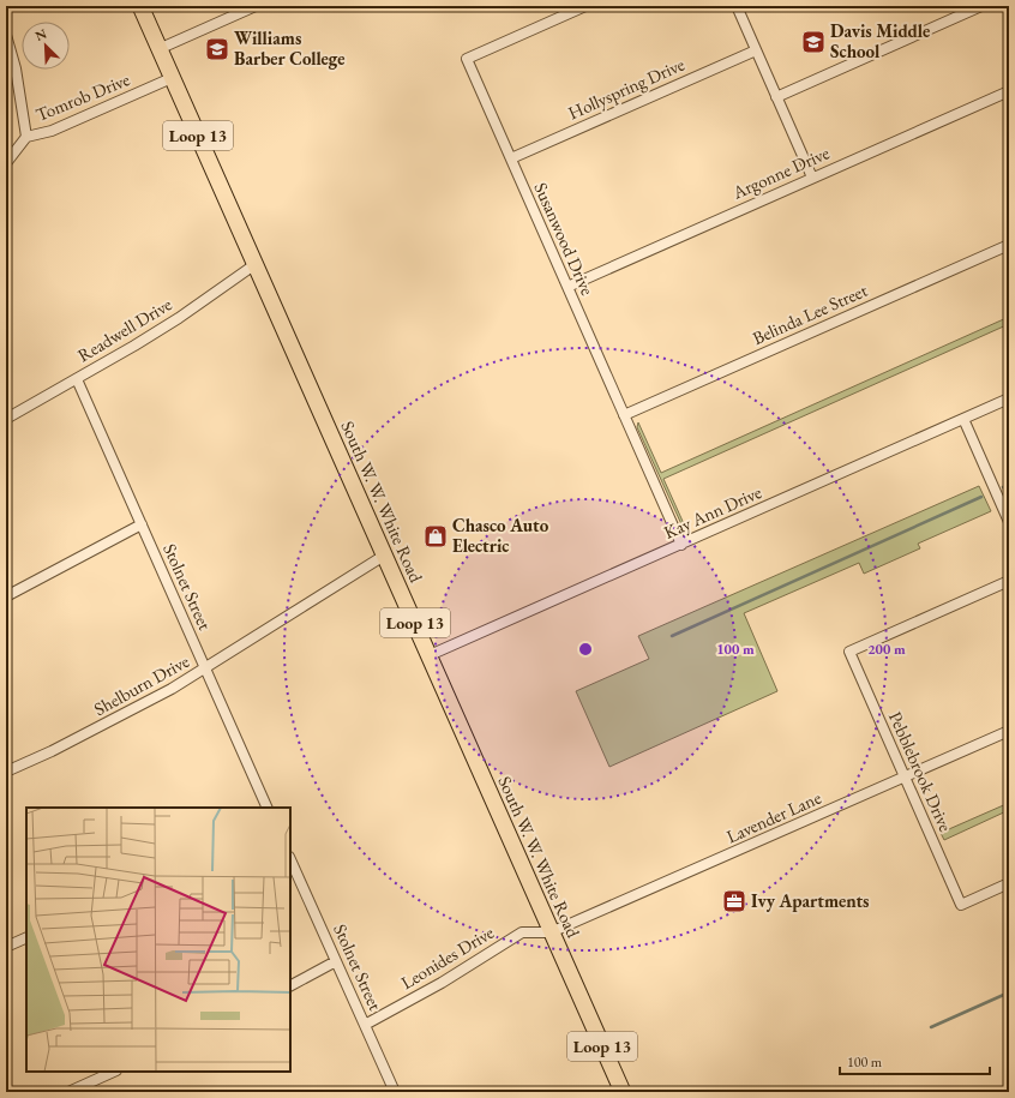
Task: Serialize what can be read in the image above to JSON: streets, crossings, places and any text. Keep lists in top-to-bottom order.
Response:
{
  "streets": {
    "main road": ["Loop 13", "South W. W. White Road"],
    "street": [
      "Hollyspring Drive",
      "Tomrob Drive",
      "Argonne Drive",
      "Susanwood Drive",
      "Belinda Lee Street",
      "Readwell Drive",
      "Kay Ann Drive",
      "Stolnet Street",
      "Shelburn Drive",
      "Pebblebrook Drive",
      "Lavender Lane",
      "Leonides Drive"
    ]
  },
  "crossings": [
    ["Hollyspring Drive", "Susanwood Drive"],
    ["Tomrob Drive", "South W. W. White Road"],
    ["Argonne Drive", "Susanwood Drive"],
    ["Susanwood Drive", "Belinda Lee Street"],
    ["Susanwood Drive", "Kay Ann Drive"],
    ["Readwell Drive", "South W. W. White Road"],
    ["Readwell Drive", "Stolnet Street"],
    ["South W. W. White Road", "Kay Ann Drive"],
    ["South W. W. White Road", "Shelburn Drive"],
    ["South W. W. White Road", "Lavender Lane"],
    ["South W. W. White Road", "Leonides Drive"],
    ["Stolnet Street", "Shelburn Drive"],
    ["Stolnet Street", "Leonides Drive"],
    ["Pebblebrook Drive", "Lavender Lane"],
    ["Lavender Lane", "Leonides Drive"]
  ],
  "places": {
    "school or university": ["Davis Middle School", "Williams Barber College"],
    "shop": ["Chasco Auto Electric"],
    "office": ["Ivy Apartments"]
  },
  "scale_bar": "100 m",
  "north": "top left",
  "rings": ["100 m", "200 m"]
}
